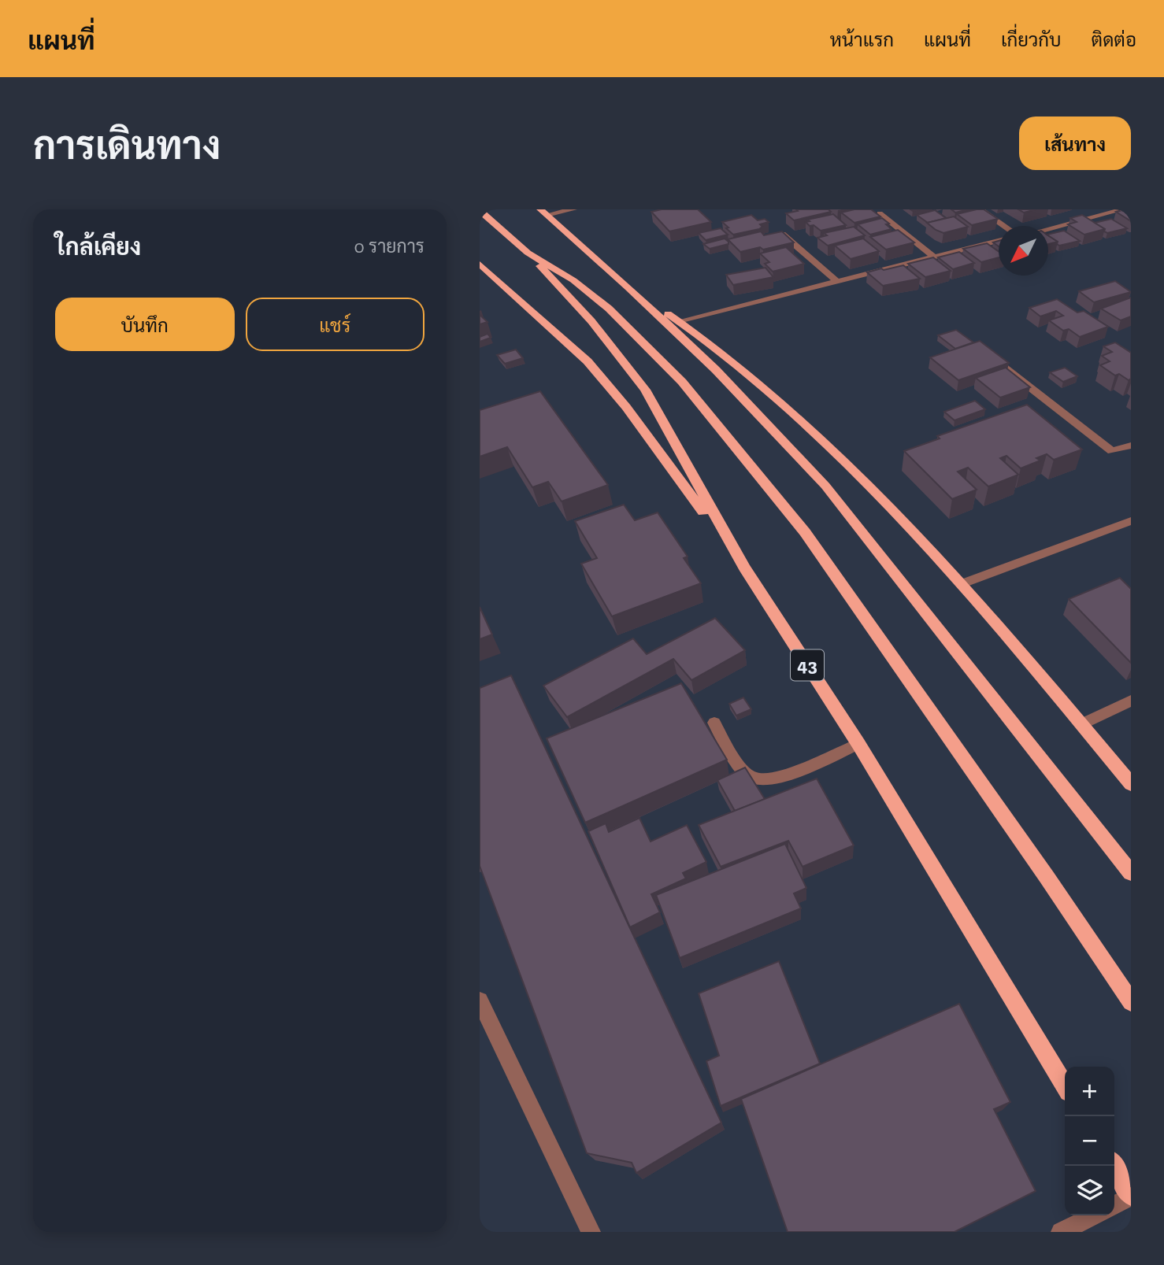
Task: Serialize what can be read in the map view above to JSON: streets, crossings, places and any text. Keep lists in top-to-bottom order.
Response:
{
  "streets": {
    "highway": ["43"]
  },
  "north": "bottom left",
  "page": {
    "header": "แผนที่",
    "nav": [
      "หน้าแรก",
      "แผนที่",
      "เกี่ยวกับ",
      "ติดต่อ"
    ],
    "buttons": [
      "เส้นทาง",
      ["บันทึก", "แชร์"]
    ],
    "title": "การเดินทาง",
    "heading": ["ใกล้เคียง", "0 รายการ"],
    "map_buttons": ["+", "−"]
  }
}
